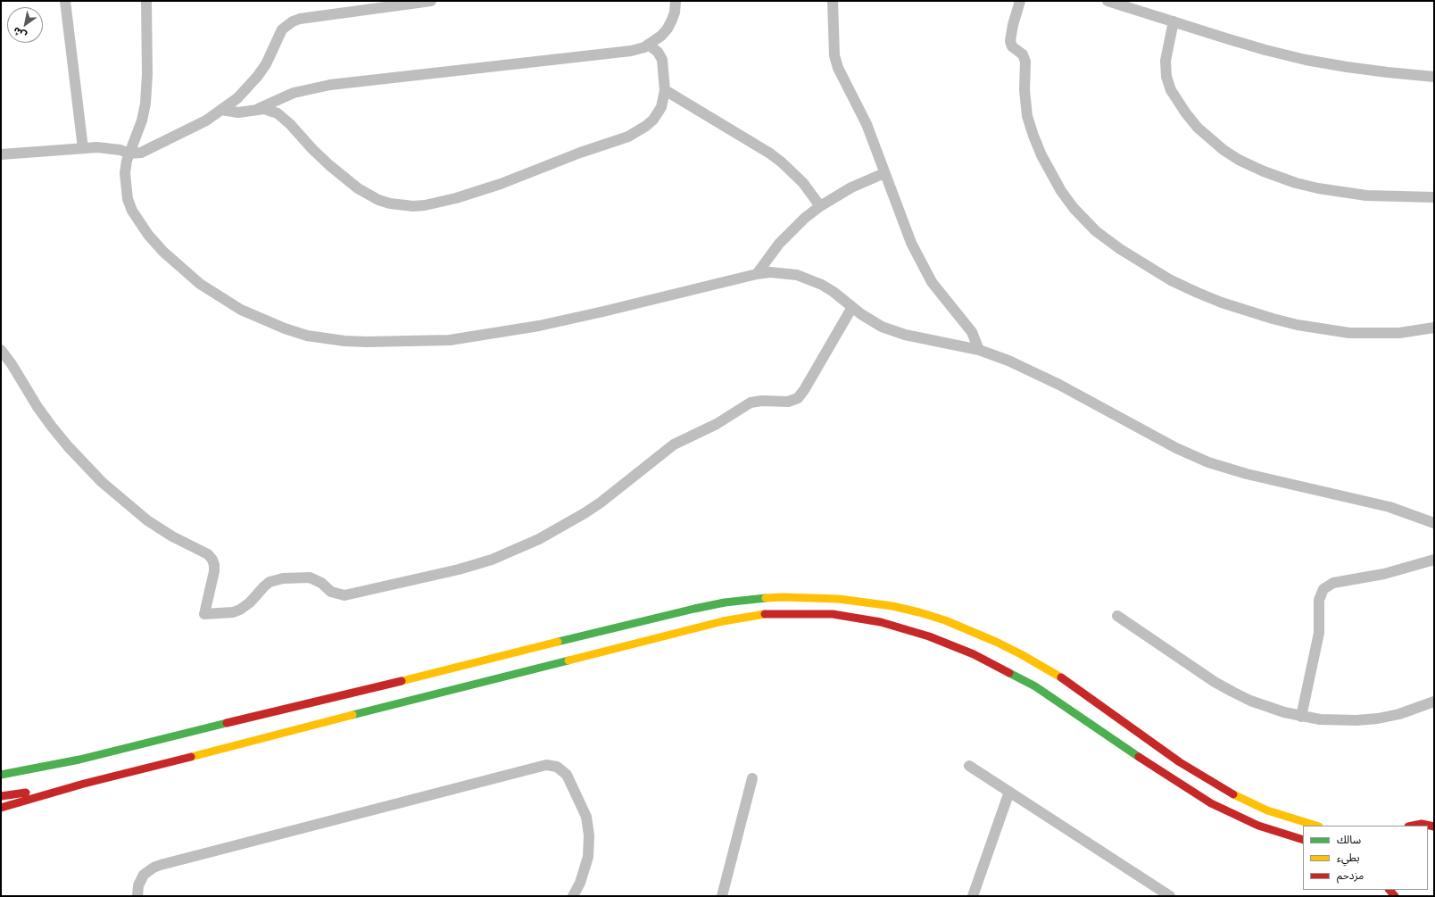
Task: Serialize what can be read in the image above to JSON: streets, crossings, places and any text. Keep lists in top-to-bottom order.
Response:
{
  "legend": ["سالك", "بطيء", "مزدحم"],
  "north": "bottom left"
}
